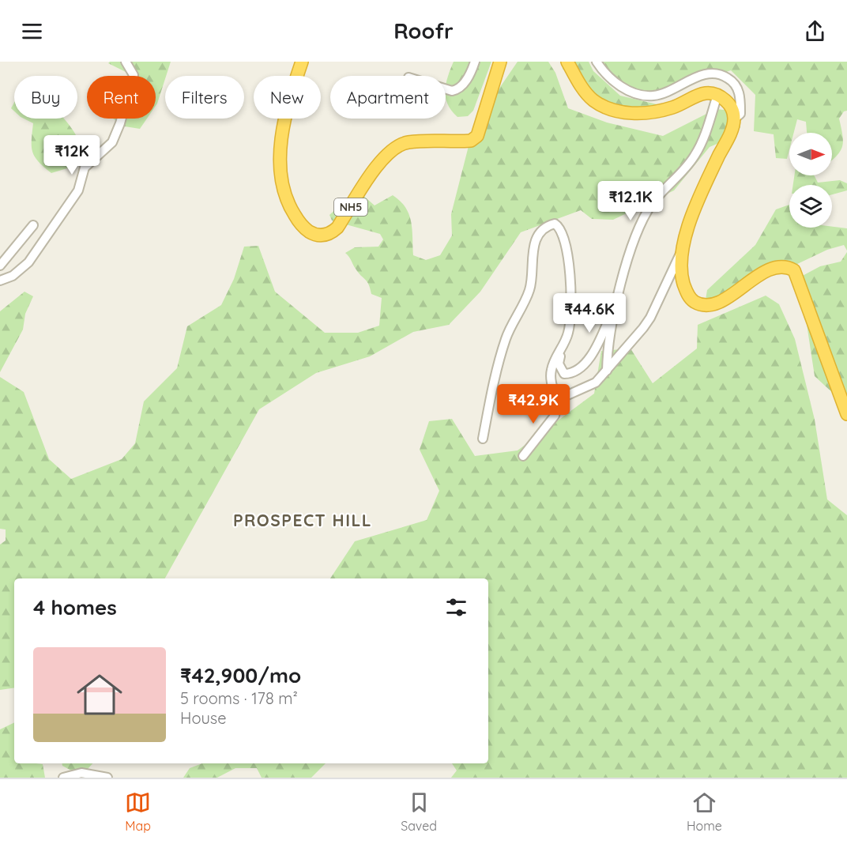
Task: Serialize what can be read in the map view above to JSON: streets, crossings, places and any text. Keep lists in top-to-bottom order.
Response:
{
  "streets": {
    "highway": ["NH5"]
  },
  "districts": ["PROSPECT HILL"],
  "north": "right",
  "page": {
    "header": "Roofr",
    "chip": [
      "Buy",
      "Rent",
      "Filters",
      "New",
      "Apartment"
    ],
    "price": [
      "₹12K",
      "₹12.1K",
      "₹44.6K",
      "₹42.9K"
    ],
    "heading": "4 homes",
    "list": [
      {
        "name": "₹42,900/mo",
        "note": "5 rooms · 178 m² · House"
      }
    ],
    "tabs": ["Map", "Saved", "Home"]
  }
}
